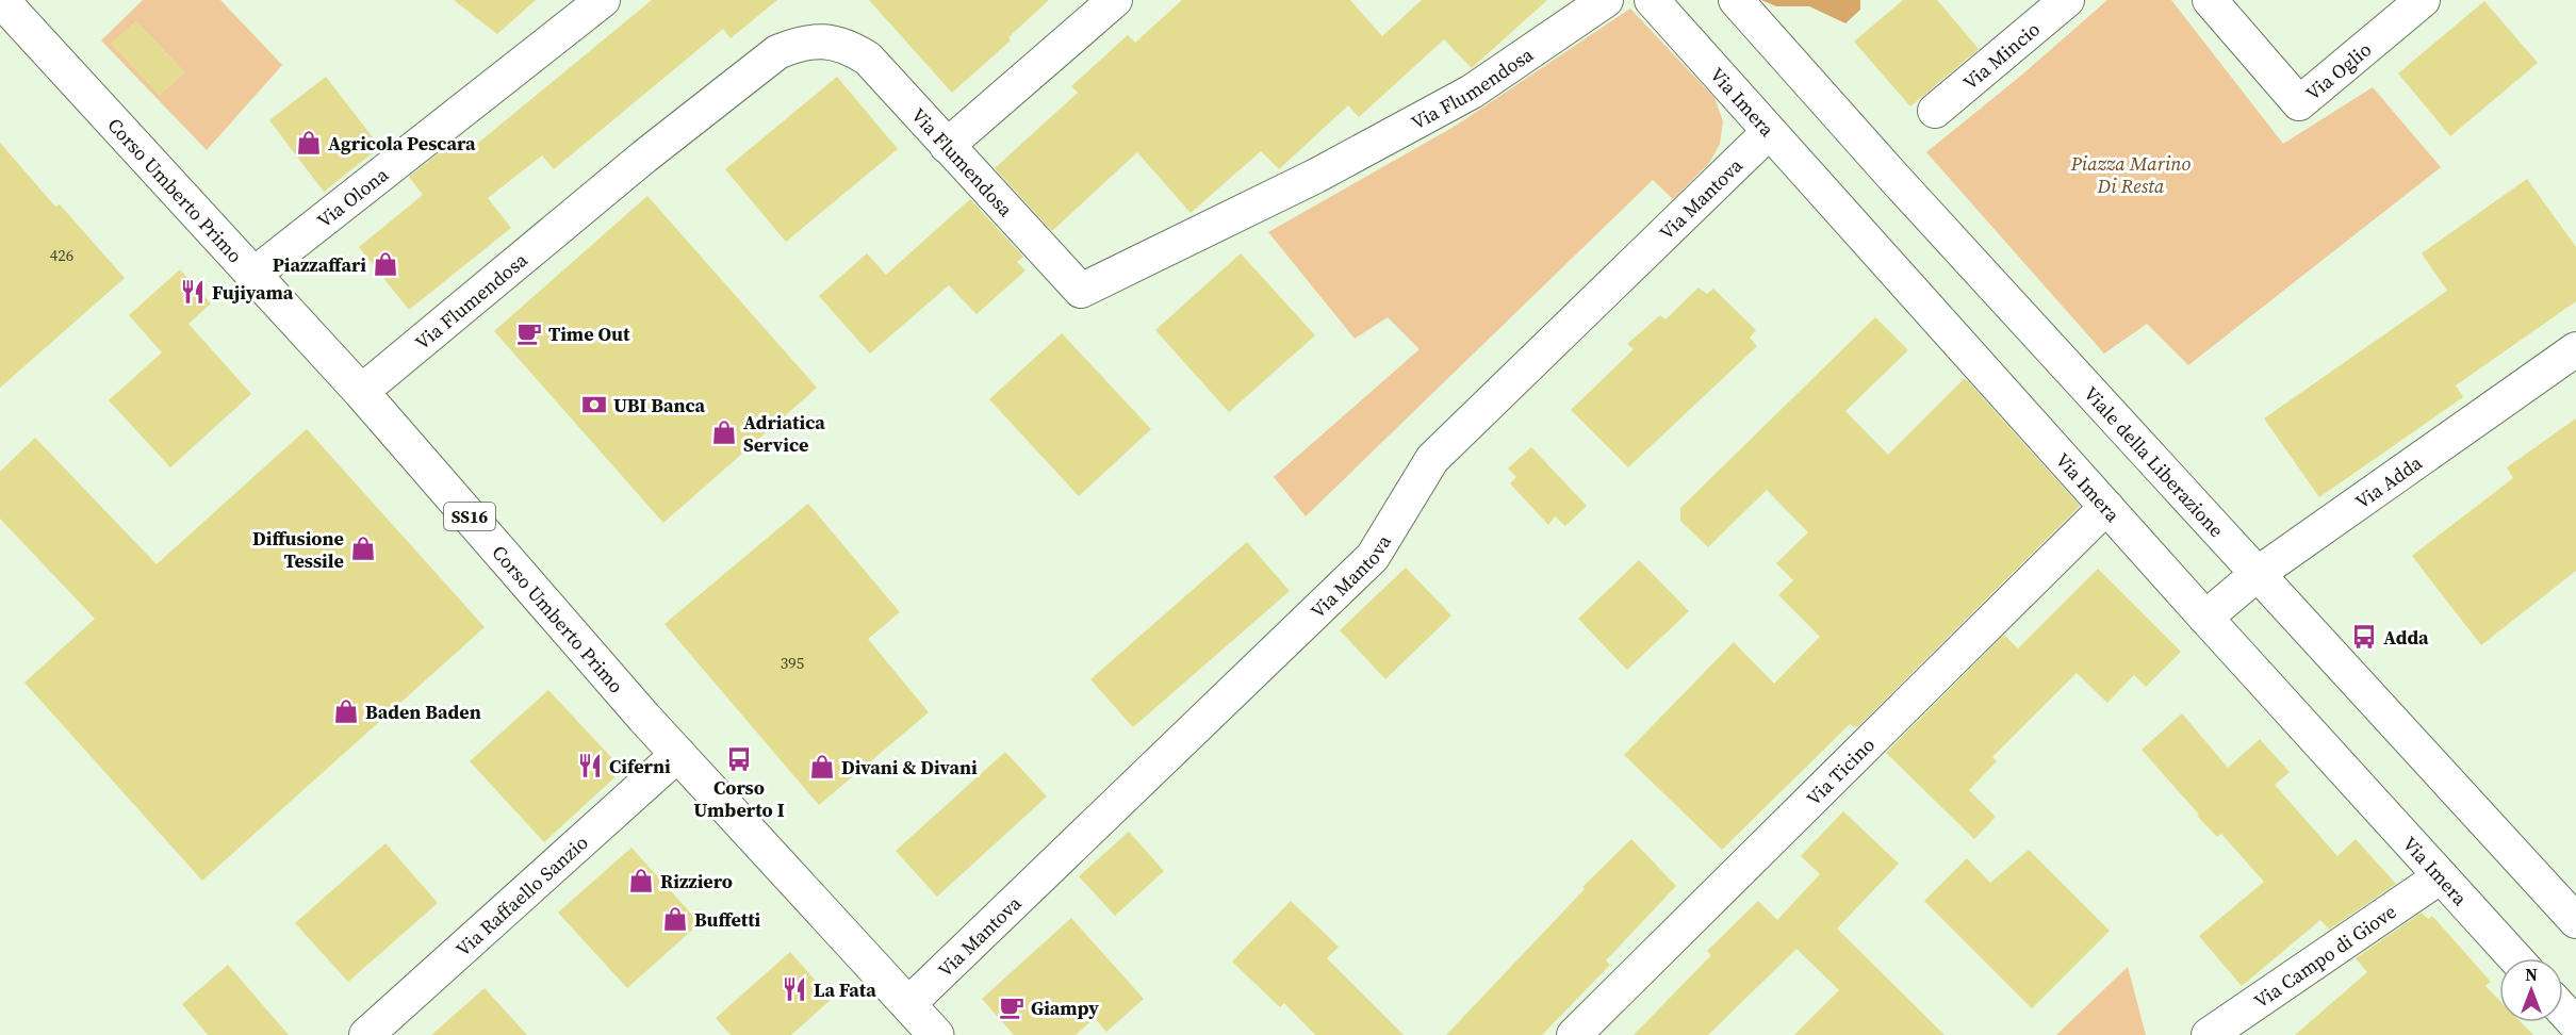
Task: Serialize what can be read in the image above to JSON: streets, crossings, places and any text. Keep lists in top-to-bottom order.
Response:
{
  "streets": {
    "main road": ["Corso Umberto Primo", "SS16"],
    "street": [
      "Via Mincio",
      "Via Oglio",
      "Via Flumendosa",
      "Via Imera",
      "Via Olona",
      "Via Mantova",
      "Viale della Liberazione",
      "Via Adda",
      "Via Ticino",
      "Via Raffaello Sanzio",
      "Via Campo di Giove"
    ]
  },
  "crossings": [
    ["Via Flumendosa", "Corso Umberto Primo"],
    ["Via Imera", "Via Mantova"],
    ["Via Imera", "Via Adda"],
    ["Via Imera", "Via Ticino"],
    ["Via Imera", "Via Campo di Giove"],
    ["Corso Umberto Primo", "Via Olona"],
    ["Corso Umberto Primo", "Via Mantova"],
    ["Corso Umberto Primo", "Via Raffaello Sanzio"],
    ["Viale della Liberazione", "Via Adda"]
  ],
  "parks": ["Piazza Marino Di Resta"],
  "places": {
    "shop": [
      "Agricola Pescara",
      "Piazzaffari",
      "Adriatica Service",
      "Diffusione Tessile",
      "Baden Baden",
      "Divani & Divani",
      "Rizziero",
      "Buffetti"
    ],
    "restaurant": ["Fujiyama", "Ciferni", "La Fata"],
    "cafe": ["Time Out", "Giampy"],
    "bank": ["UBI Banca"],
    "bus stop": ["Adda", "Corso Umberto I"]
  },
  "house_numbers": ["426", "395"],
  "north": "top"
}
